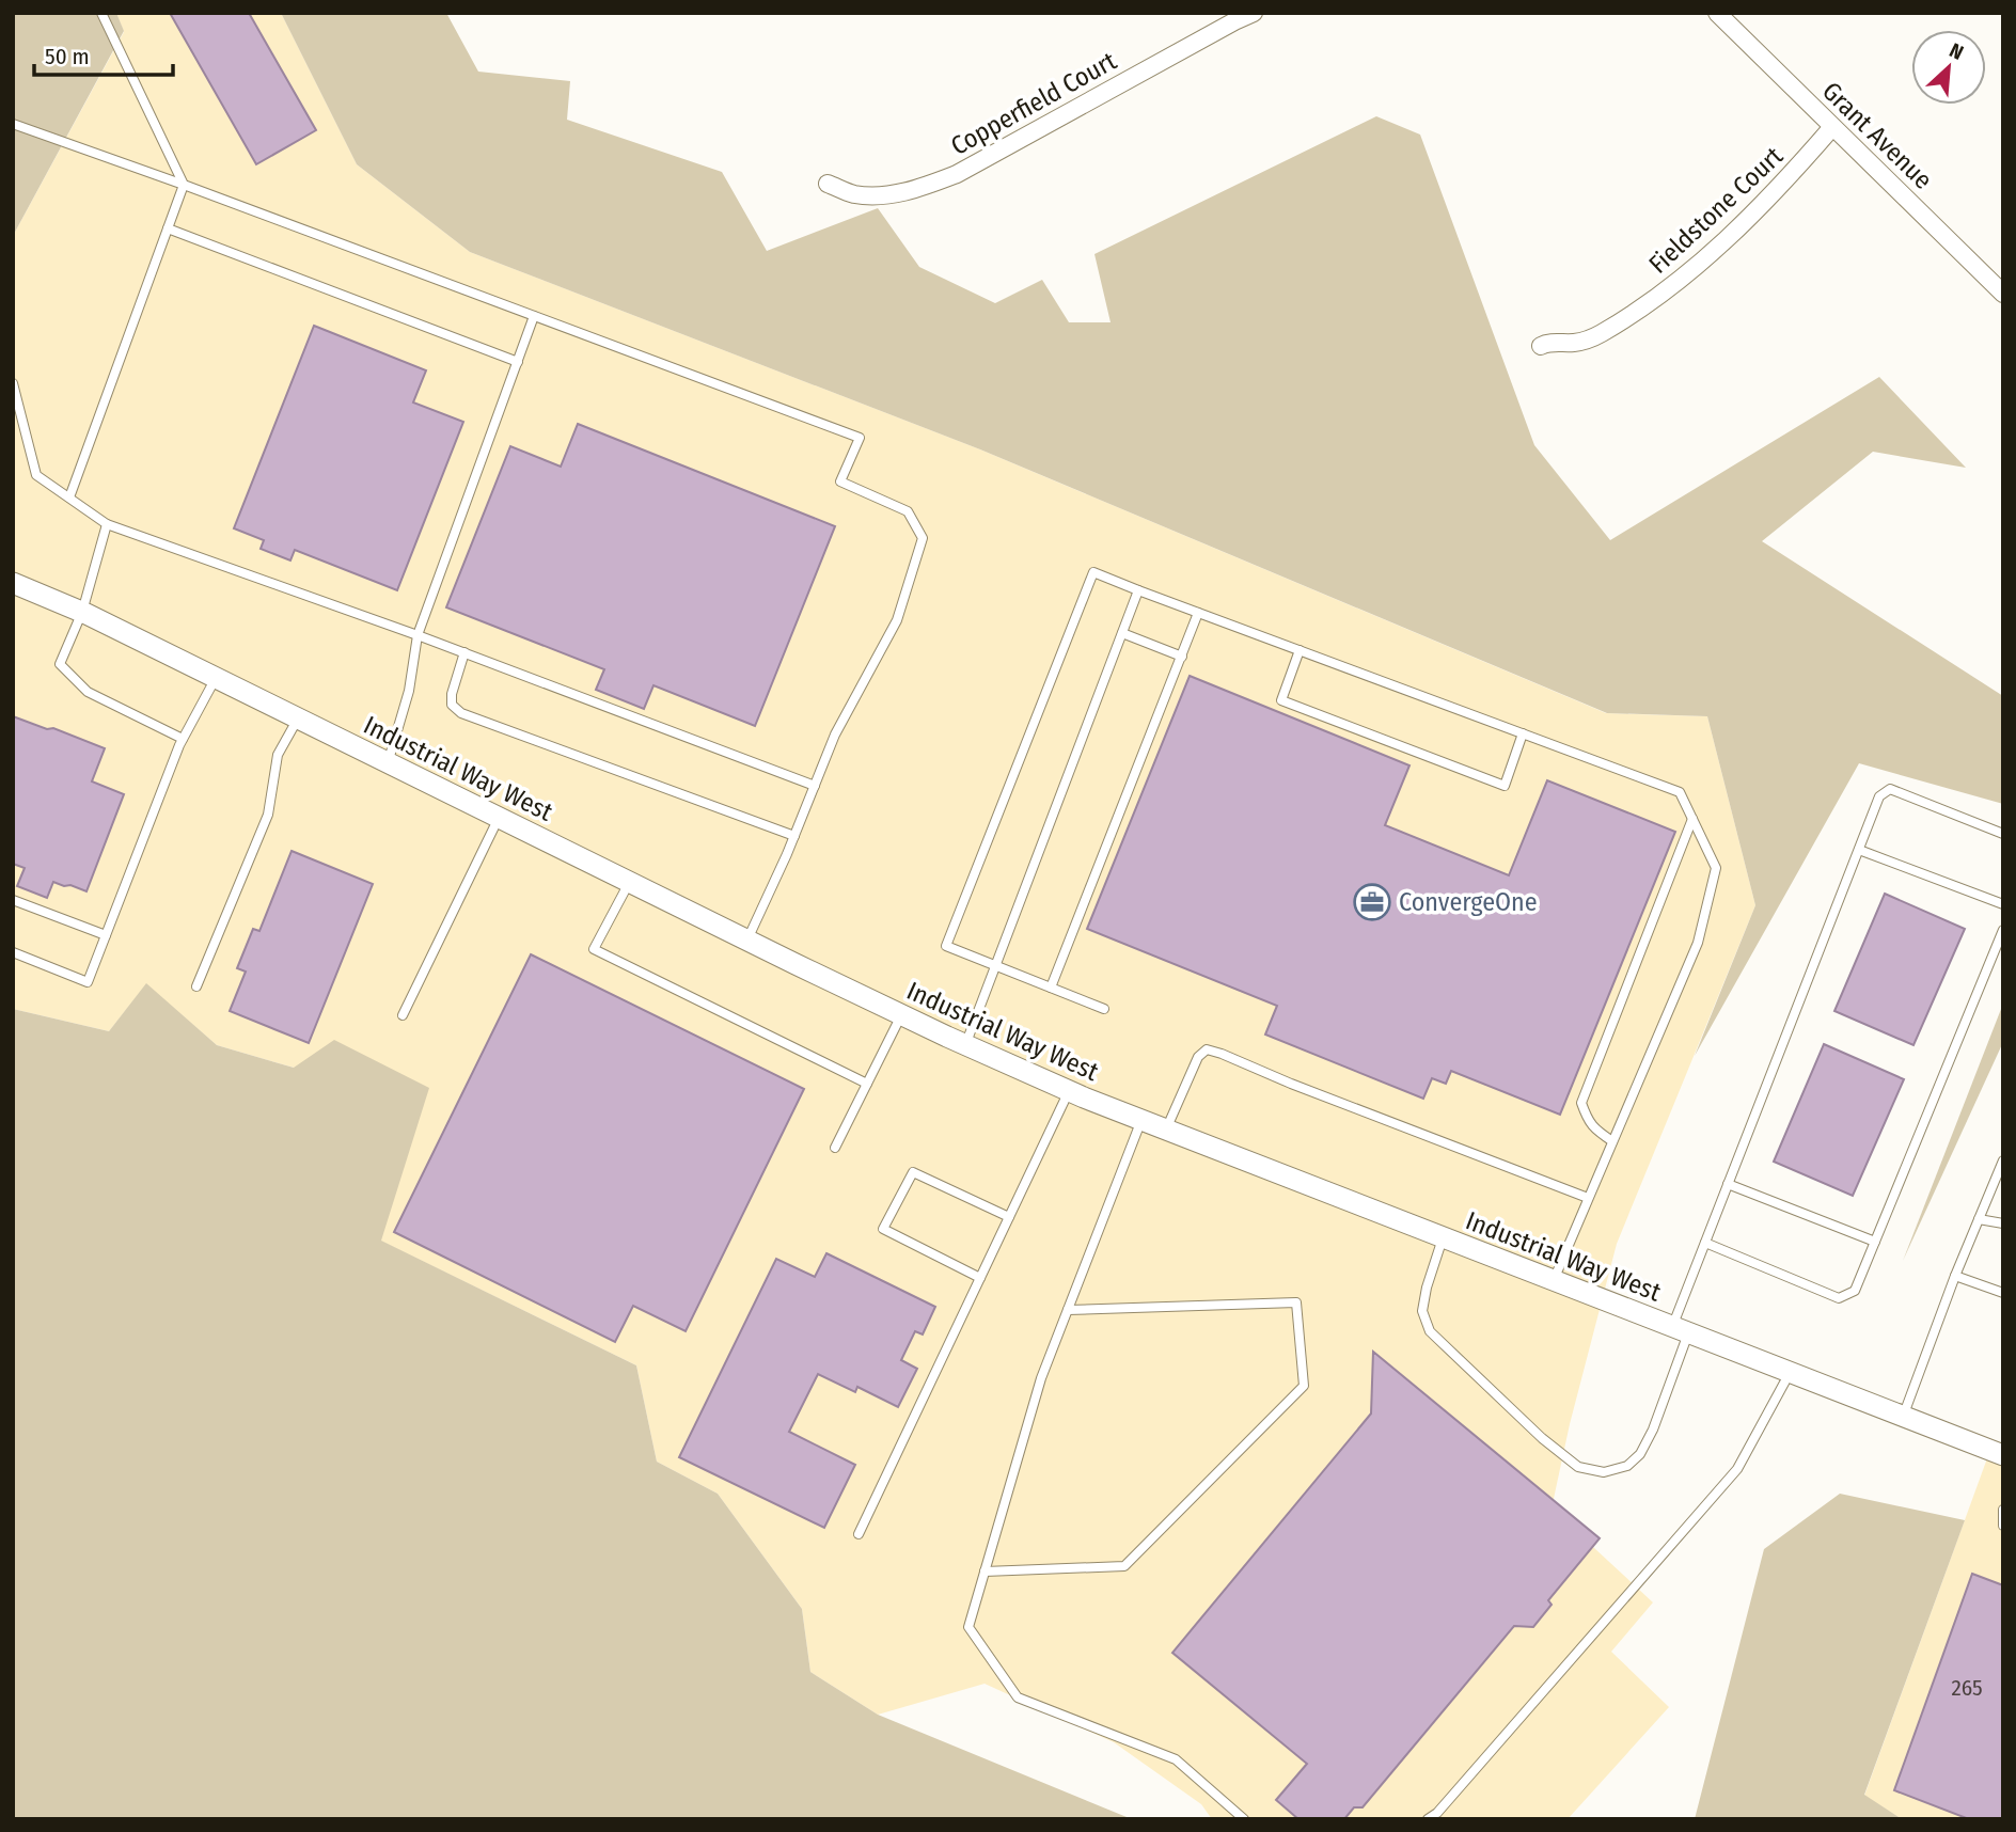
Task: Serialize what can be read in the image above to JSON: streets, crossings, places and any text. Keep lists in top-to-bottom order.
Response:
{
  "streets": {
    "street": [
      "Copperfield Court",
      "Grant Avenue",
      "Fieldstone Court",
      "Industrial Way West"
    ]
  },
  "crossings": [
    ["Grant Avenue", "Fieldstone Court"]
  ],
  "places": {
    "office": ["ConvergeOne"]
  },
  "house_numbers": ["265"],
  "scale_bar": "50 m",
  "north": "top right"
}
